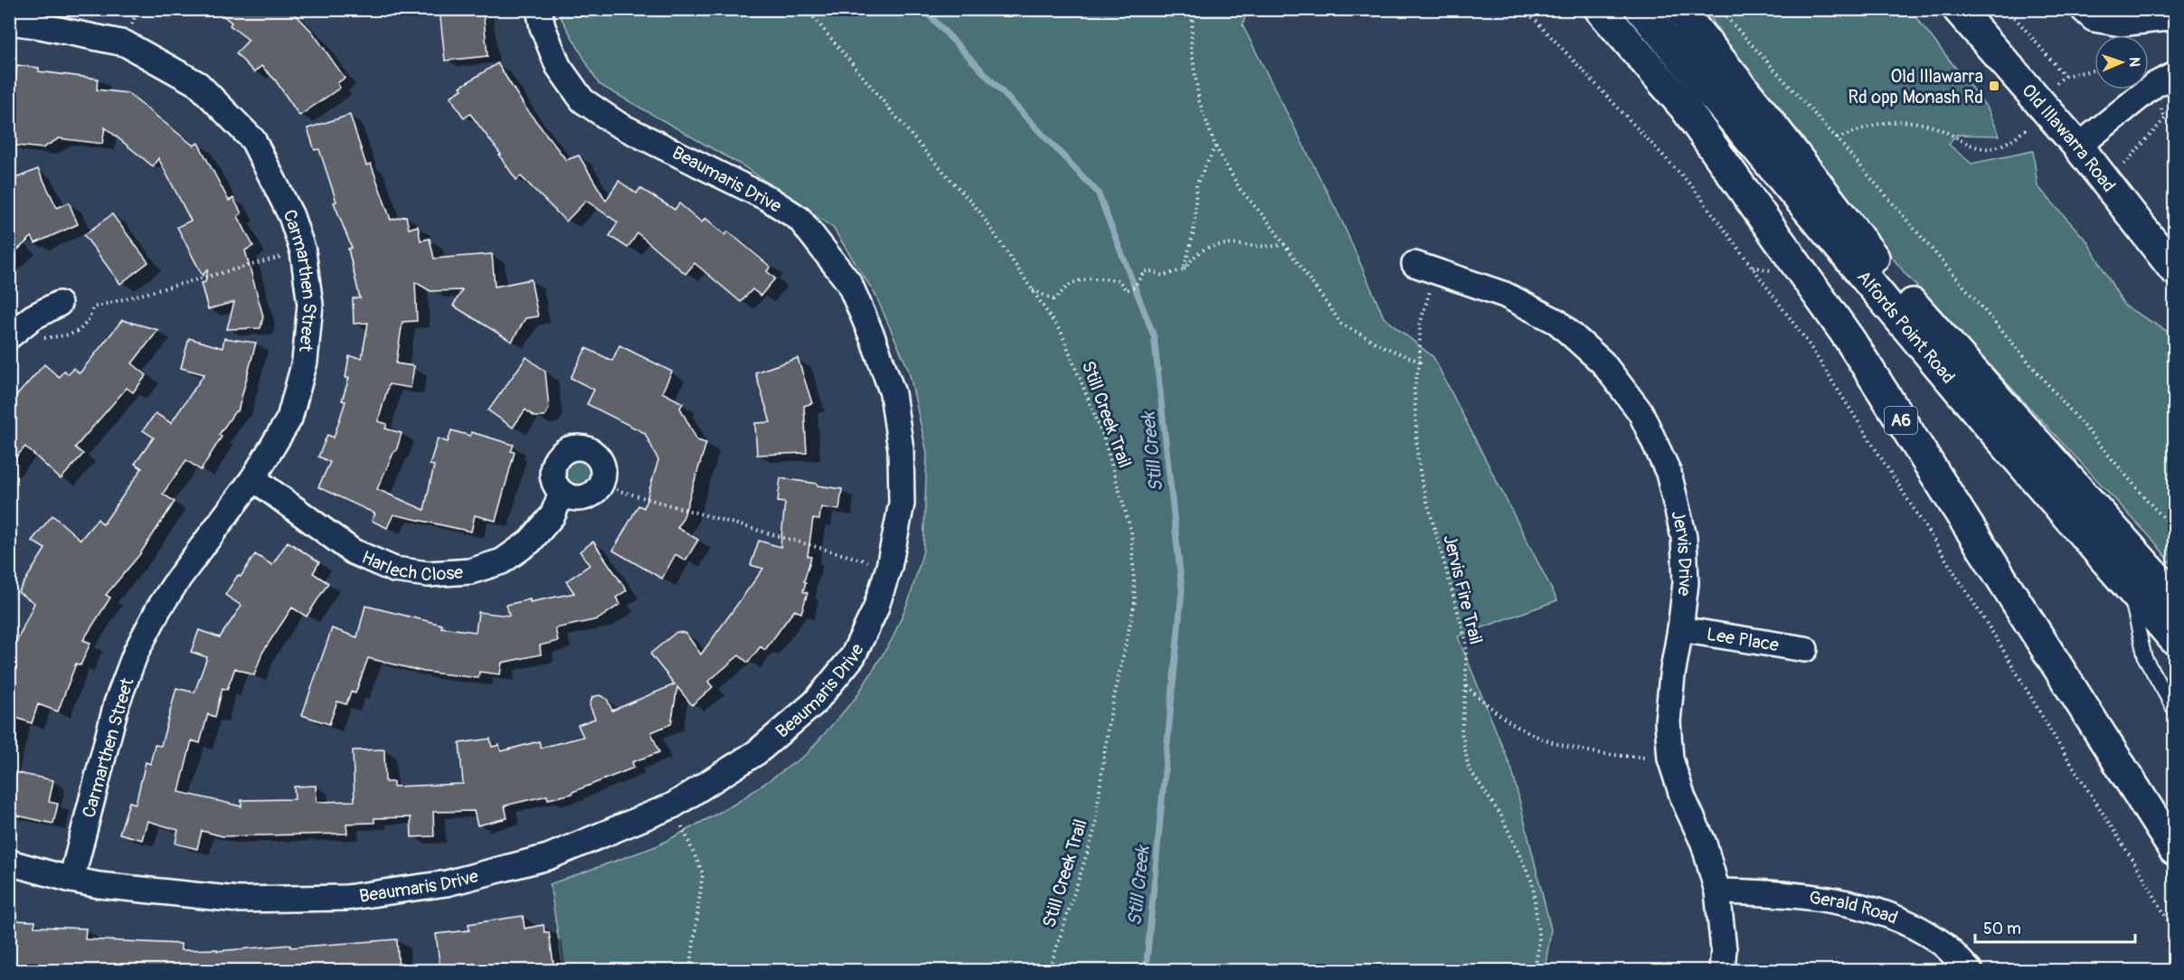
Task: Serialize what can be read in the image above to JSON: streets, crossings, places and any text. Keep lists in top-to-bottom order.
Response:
{
  "streets": {
    "main road": ["Old Illawarra Road", "Alfords Point Road", "A6"],
    "street": [
      "Beaumaris Drive",
      "Carmarthen Street",
      "Jervis Drive",
      "Harlech Close",
      "Lee Place",
      "Gerald Road"
    ],
    "path": ["Still Creek Trail", "Jervis Fire Trail"]
  },
  "crossings": [
    ["Beaumaris Drive", "Carmarthen Street"],
    ["Carmarthen Street", "Harlech Close"],
    ["Jervis Drive", "Jervis Fire Trail"],
    ["Jervis Drive", "Lee Place"],
    ["Jervis Drive", "Gerald Road"]
  ],
  "water": ["Still Creek"],
  "places": {
    "transit": ["Old Illawarra Rd opp Monash Rd"]
  },
  "scale_bar": "50 m",
  "north": "right"
}
